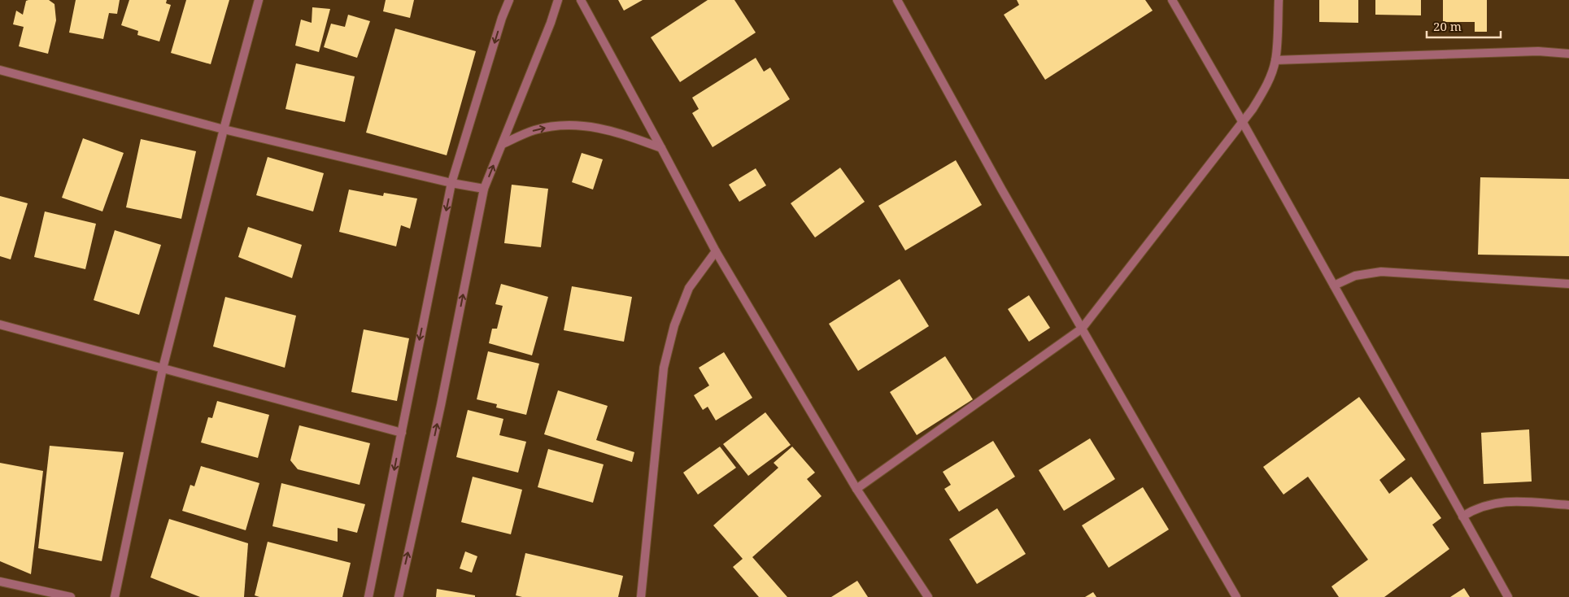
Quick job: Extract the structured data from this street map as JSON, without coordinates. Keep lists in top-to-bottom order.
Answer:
{
  "scale_bar": "20 m"
}
